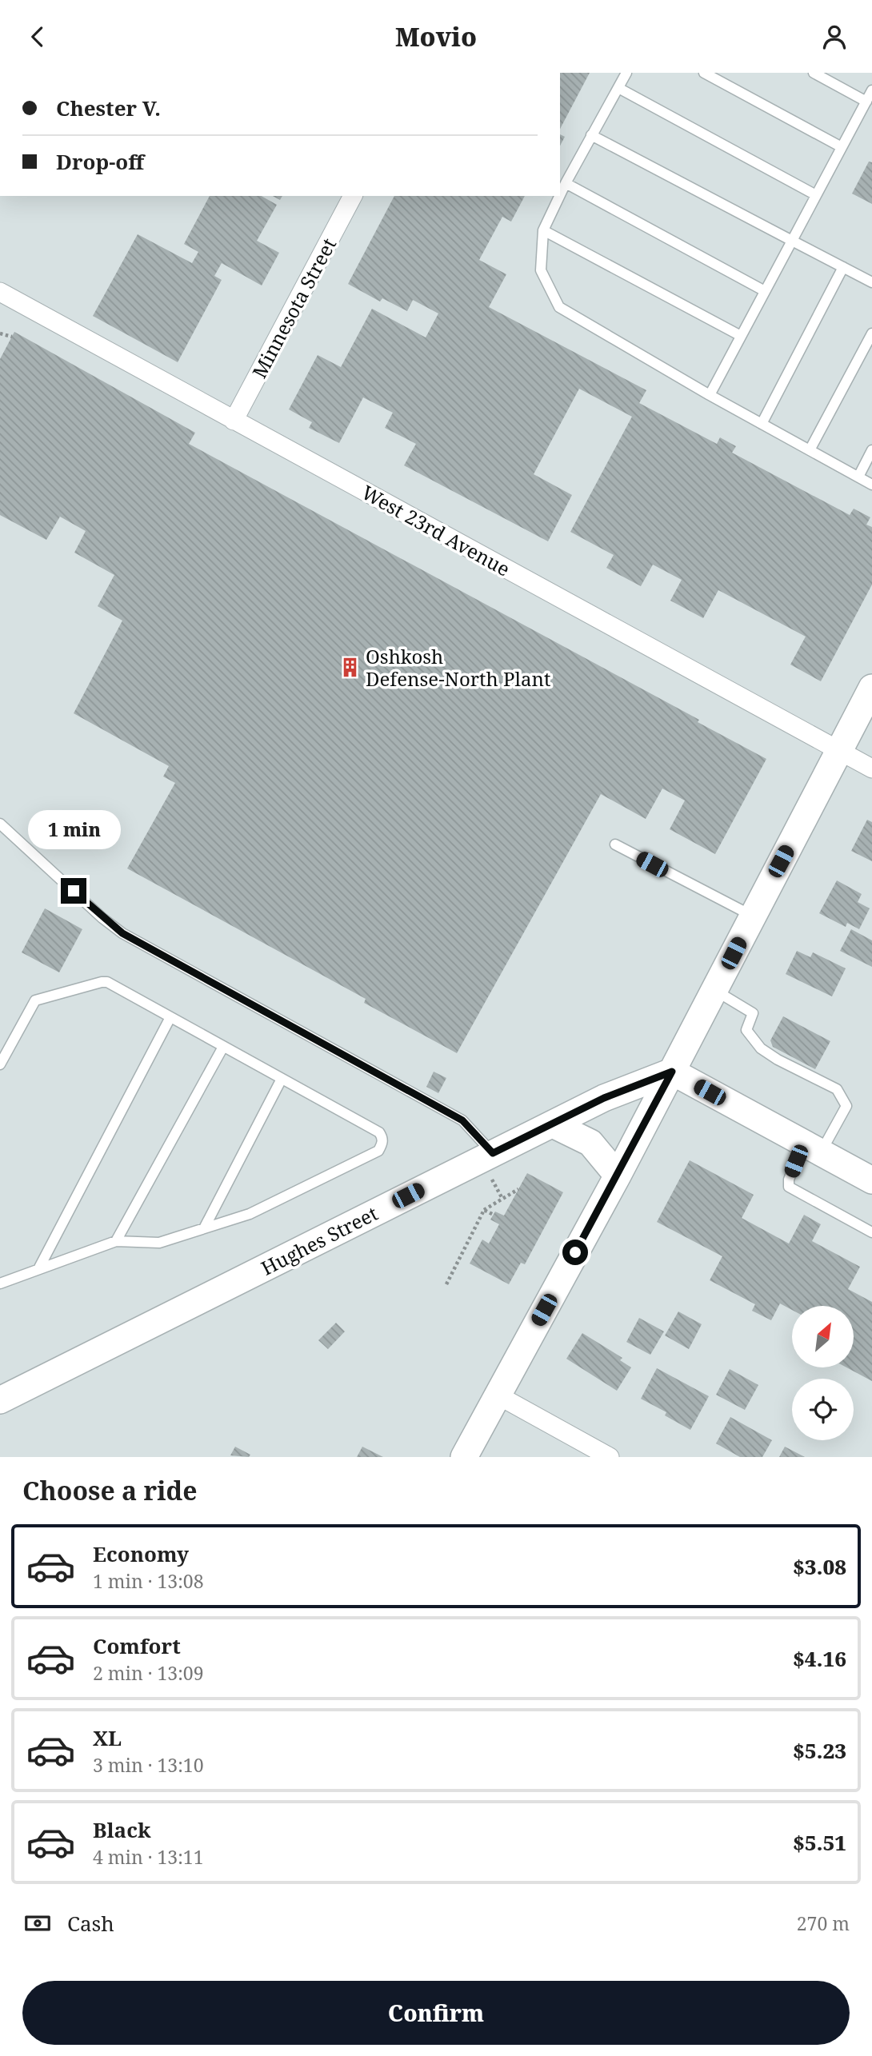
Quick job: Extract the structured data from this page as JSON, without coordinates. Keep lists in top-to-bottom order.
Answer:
{
  "streets": {
    "street": ["Minnesota Street", "West 23rd Avenue", "Hughes Street"]
  },
  "crossings": [
    ["Minnesota Street", "West 23rd Avenue"]
  ],
  "places": {
    "building": ["Oshkosh Defense-North Plant"]
  },
  "north": "top right",
  "page": {
    "header": "Movio",
    "banner": ["Chester V.", "Drop-off"],
    "bubble": "1 min",
    "heading": "Choose a ride",
    "list": [
      {
        "name": "Economy",
        "note": "1 min · 13:08",
        "value": "$3.08"
      },
      {
        "name": "Comfort",
        "note": "2 min · 13:09",
        "value": "$4.16"
      },
      {
        "name": "XL",
        "note": "3 min · 13:10",
        "value": "$5.23"
      },
      {
        "name": "Black",
        "note": "4 min · 13:11",
        "value": "$5.51"
      }
    ],
    "pay": ["Cash", "270 m"],
    "buttons": "Confirm"
  }
}
